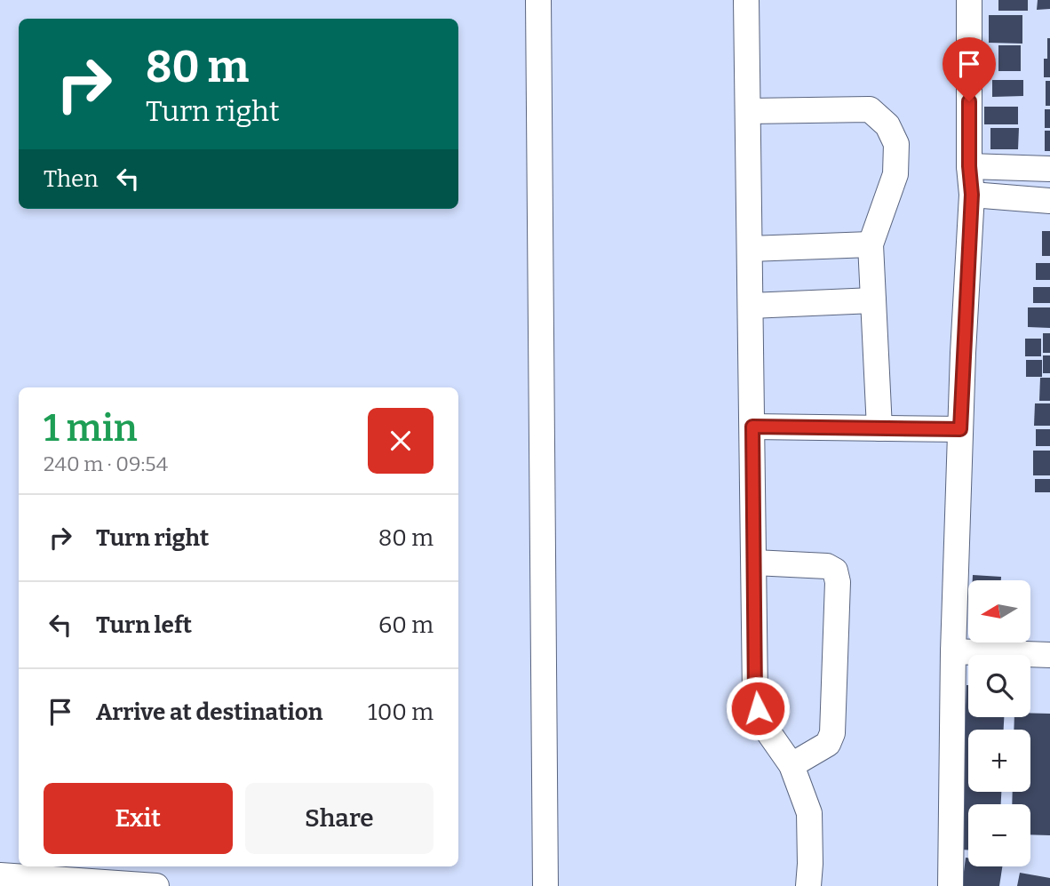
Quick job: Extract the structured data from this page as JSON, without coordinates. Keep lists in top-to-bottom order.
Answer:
{
  "north": "left",
  "page": {
    "turn": ["80 m", "Turn right"],
    "then": "Then",
    "heading": ["1 min", "240 m · 09:54"],
    "list": [
      {
        "name": "Turn right",
        "value": "80 m"
      },
      {
        "name": "Turn left",
        "value": "60 m"
      },
      {
        "name": "Arrive at destination",
        "value": "100 m"
      }
    ],
    "map_buttons": ["+", "−"],
    "buttons": ["Exit", "Share"]
  }
}
